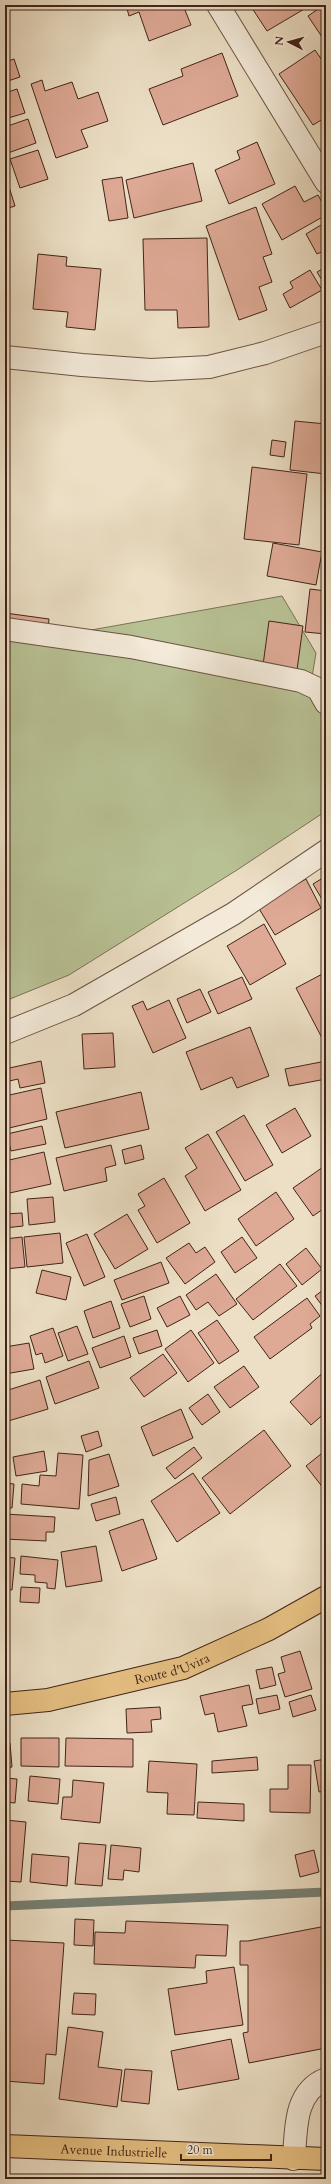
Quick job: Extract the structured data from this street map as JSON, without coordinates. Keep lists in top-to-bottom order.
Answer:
{
  "streets": {
    "main road": ["Route d'Uvira", "Avenue Industrielle"]
  },
  "scale_bar": "20 m",
  "north": "left"
}
